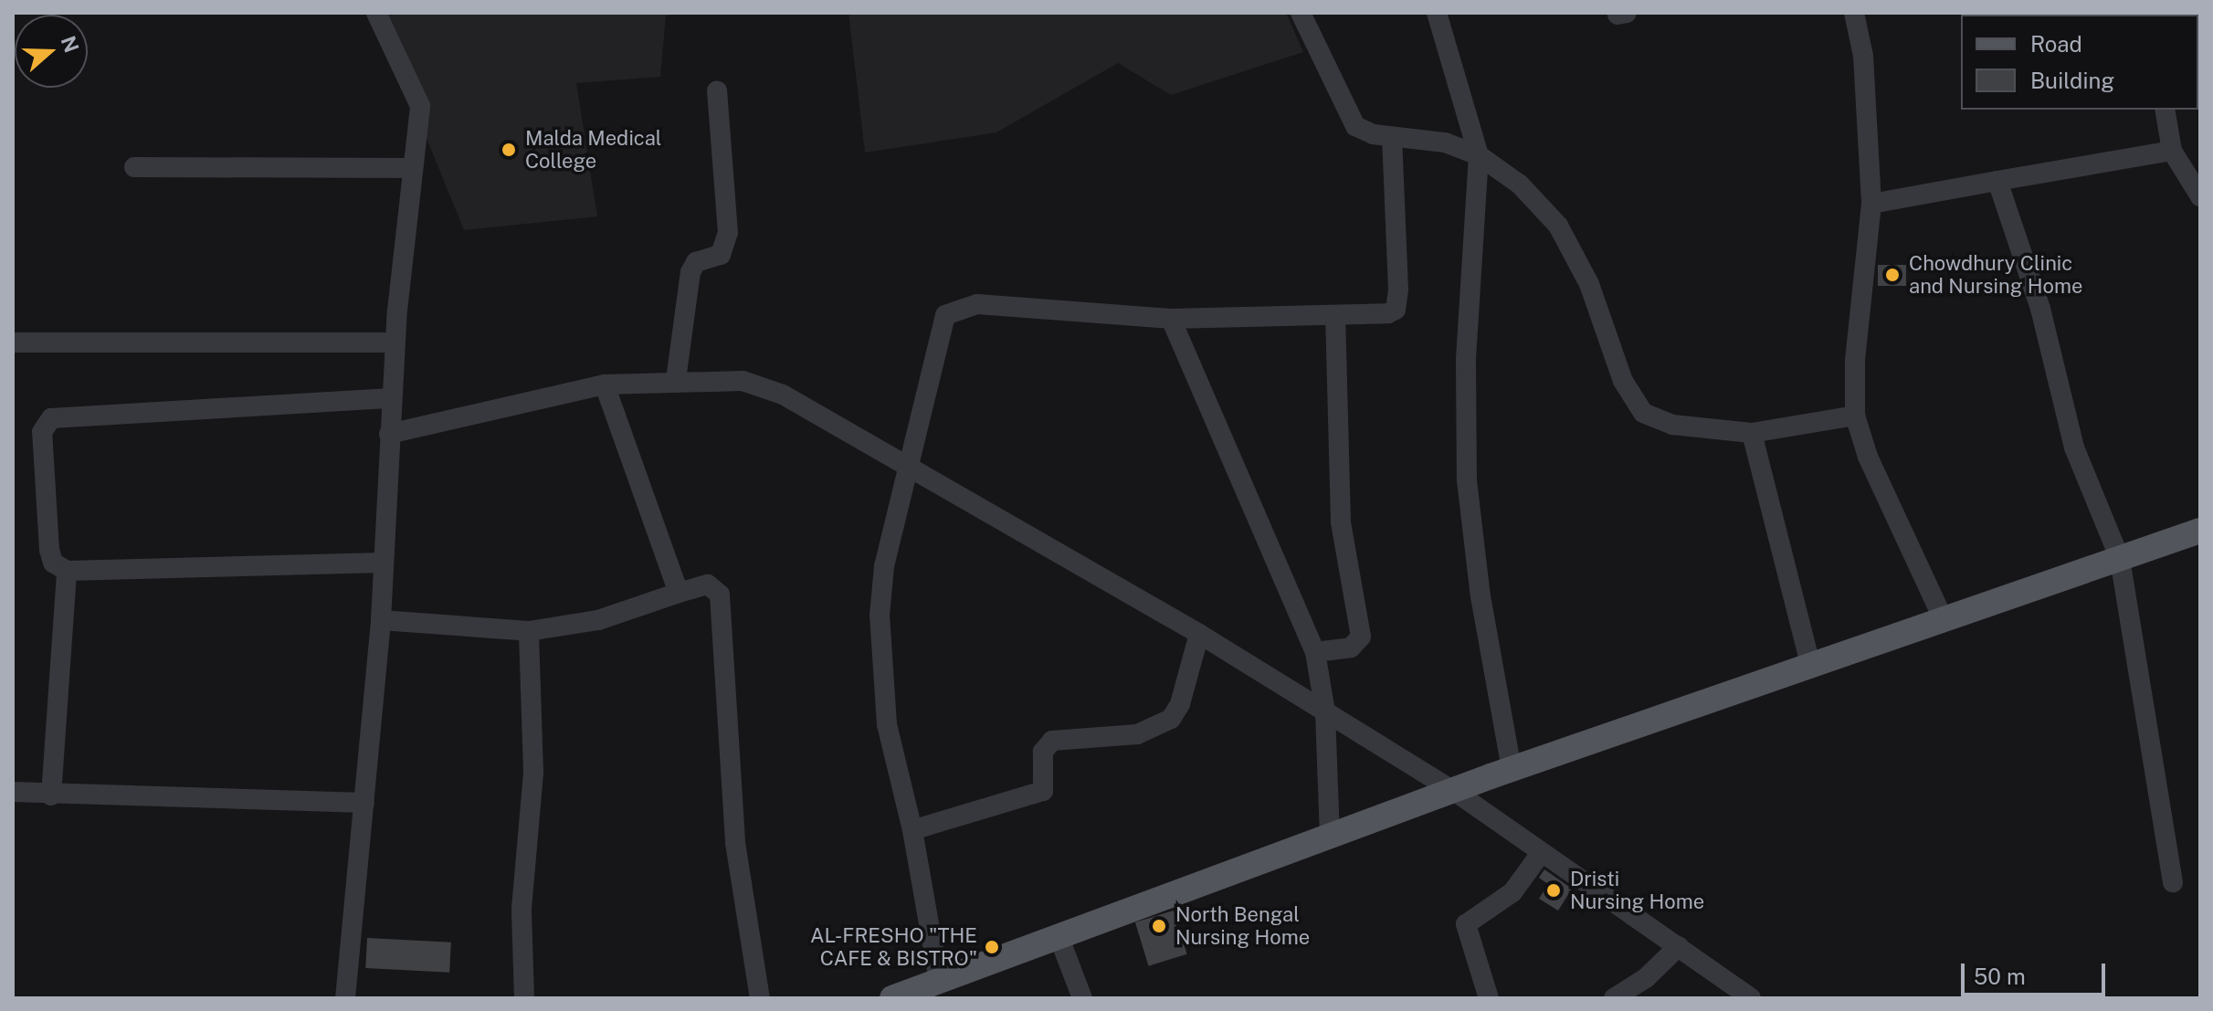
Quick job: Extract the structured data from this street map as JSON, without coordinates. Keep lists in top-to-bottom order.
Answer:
{
  "places": [
    "Malda Medical College",
    "Chowdhury Clinic and Nursing Home",
    "Dristi Nursing Home",
    "North Bengal Nursing Home",
    "AL-FRESHO \"THE CAFE & BISTRO\""
  ],
  "legend": ["Road", "Building"],
  "scale_bar": "50 m",
  "north": "right"
}
